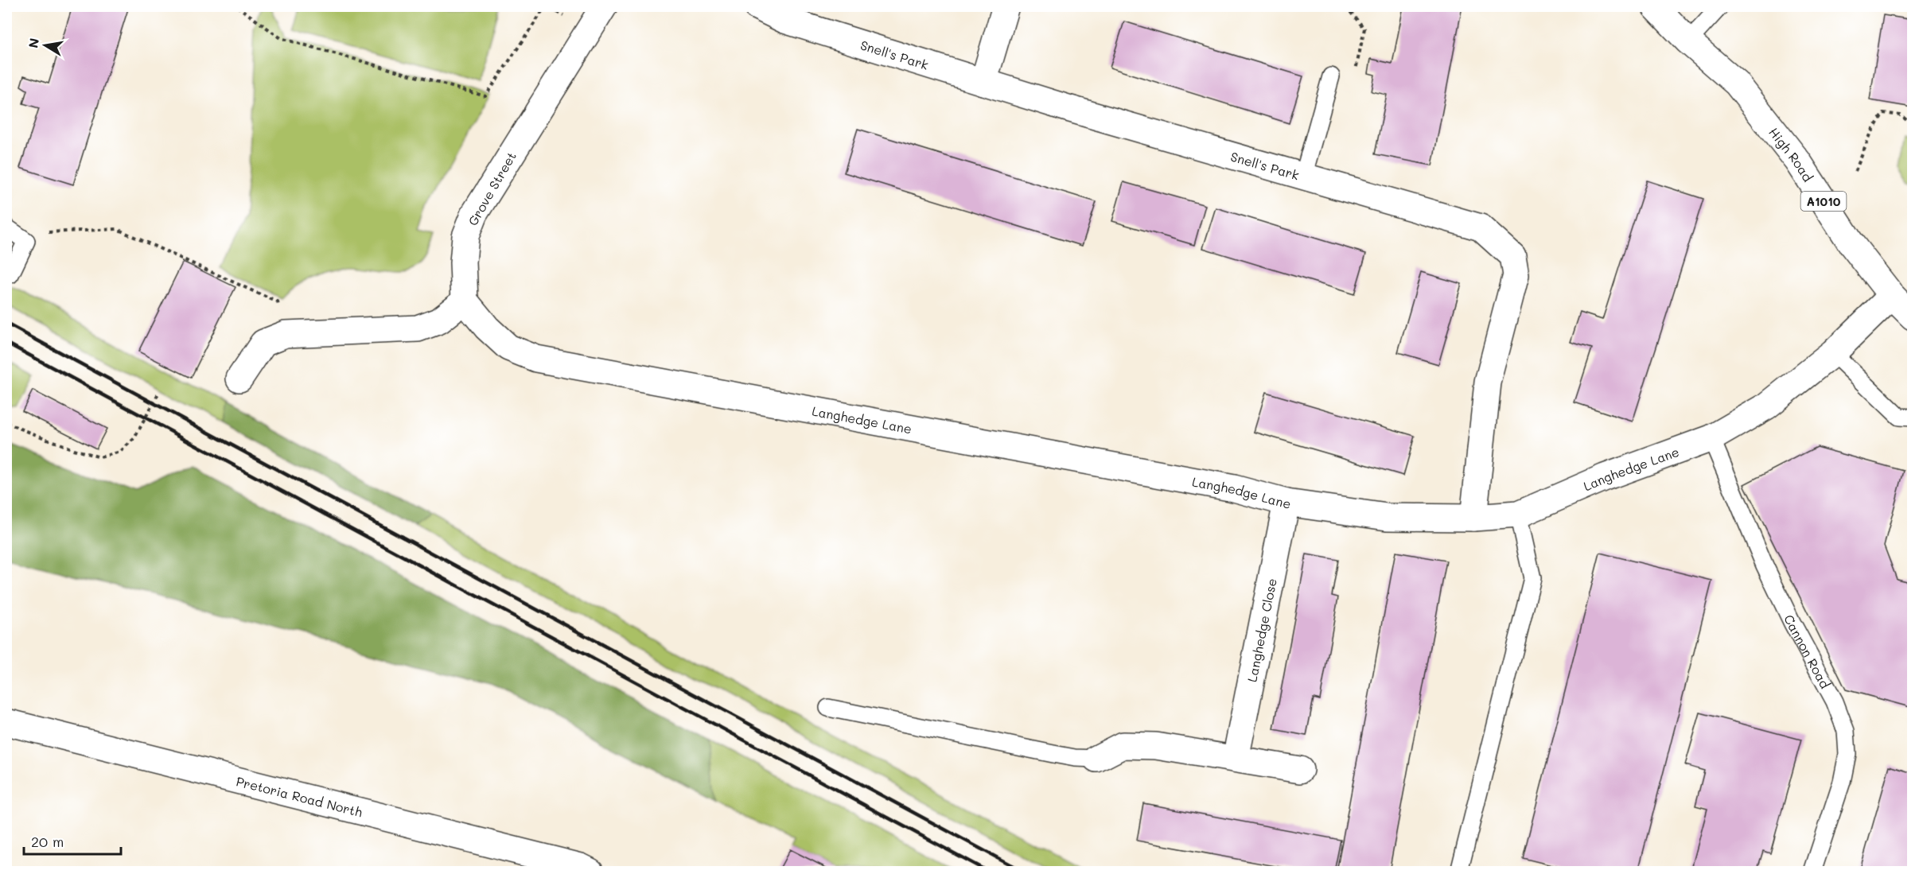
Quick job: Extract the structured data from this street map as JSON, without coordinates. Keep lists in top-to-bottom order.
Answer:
{
  "streets": {
    "street": [
      "Snell's Park",
      "High Road",
      "Grove Street",
      "A1010",
      "Langhedge Lane",
      "Langhedge Close",
      "Pretoria Road North"
    ],
    "lane": ["Cannon Road"]
  },
  "crossings": [
    ["Snell's Park", "Langhedge Lane"],
    ["High Road", "A1010"],
    ["High Road", "Langhedge Lane"],
    ["Grove Street", "Langhedge Lane"],
    ["Langhedge Lane", "Langhedge Close"],
    ["Langhedge Lane", "Cannon Road"]
  ],
  "scale_bar": "20 m",
  "north": "left"
}
